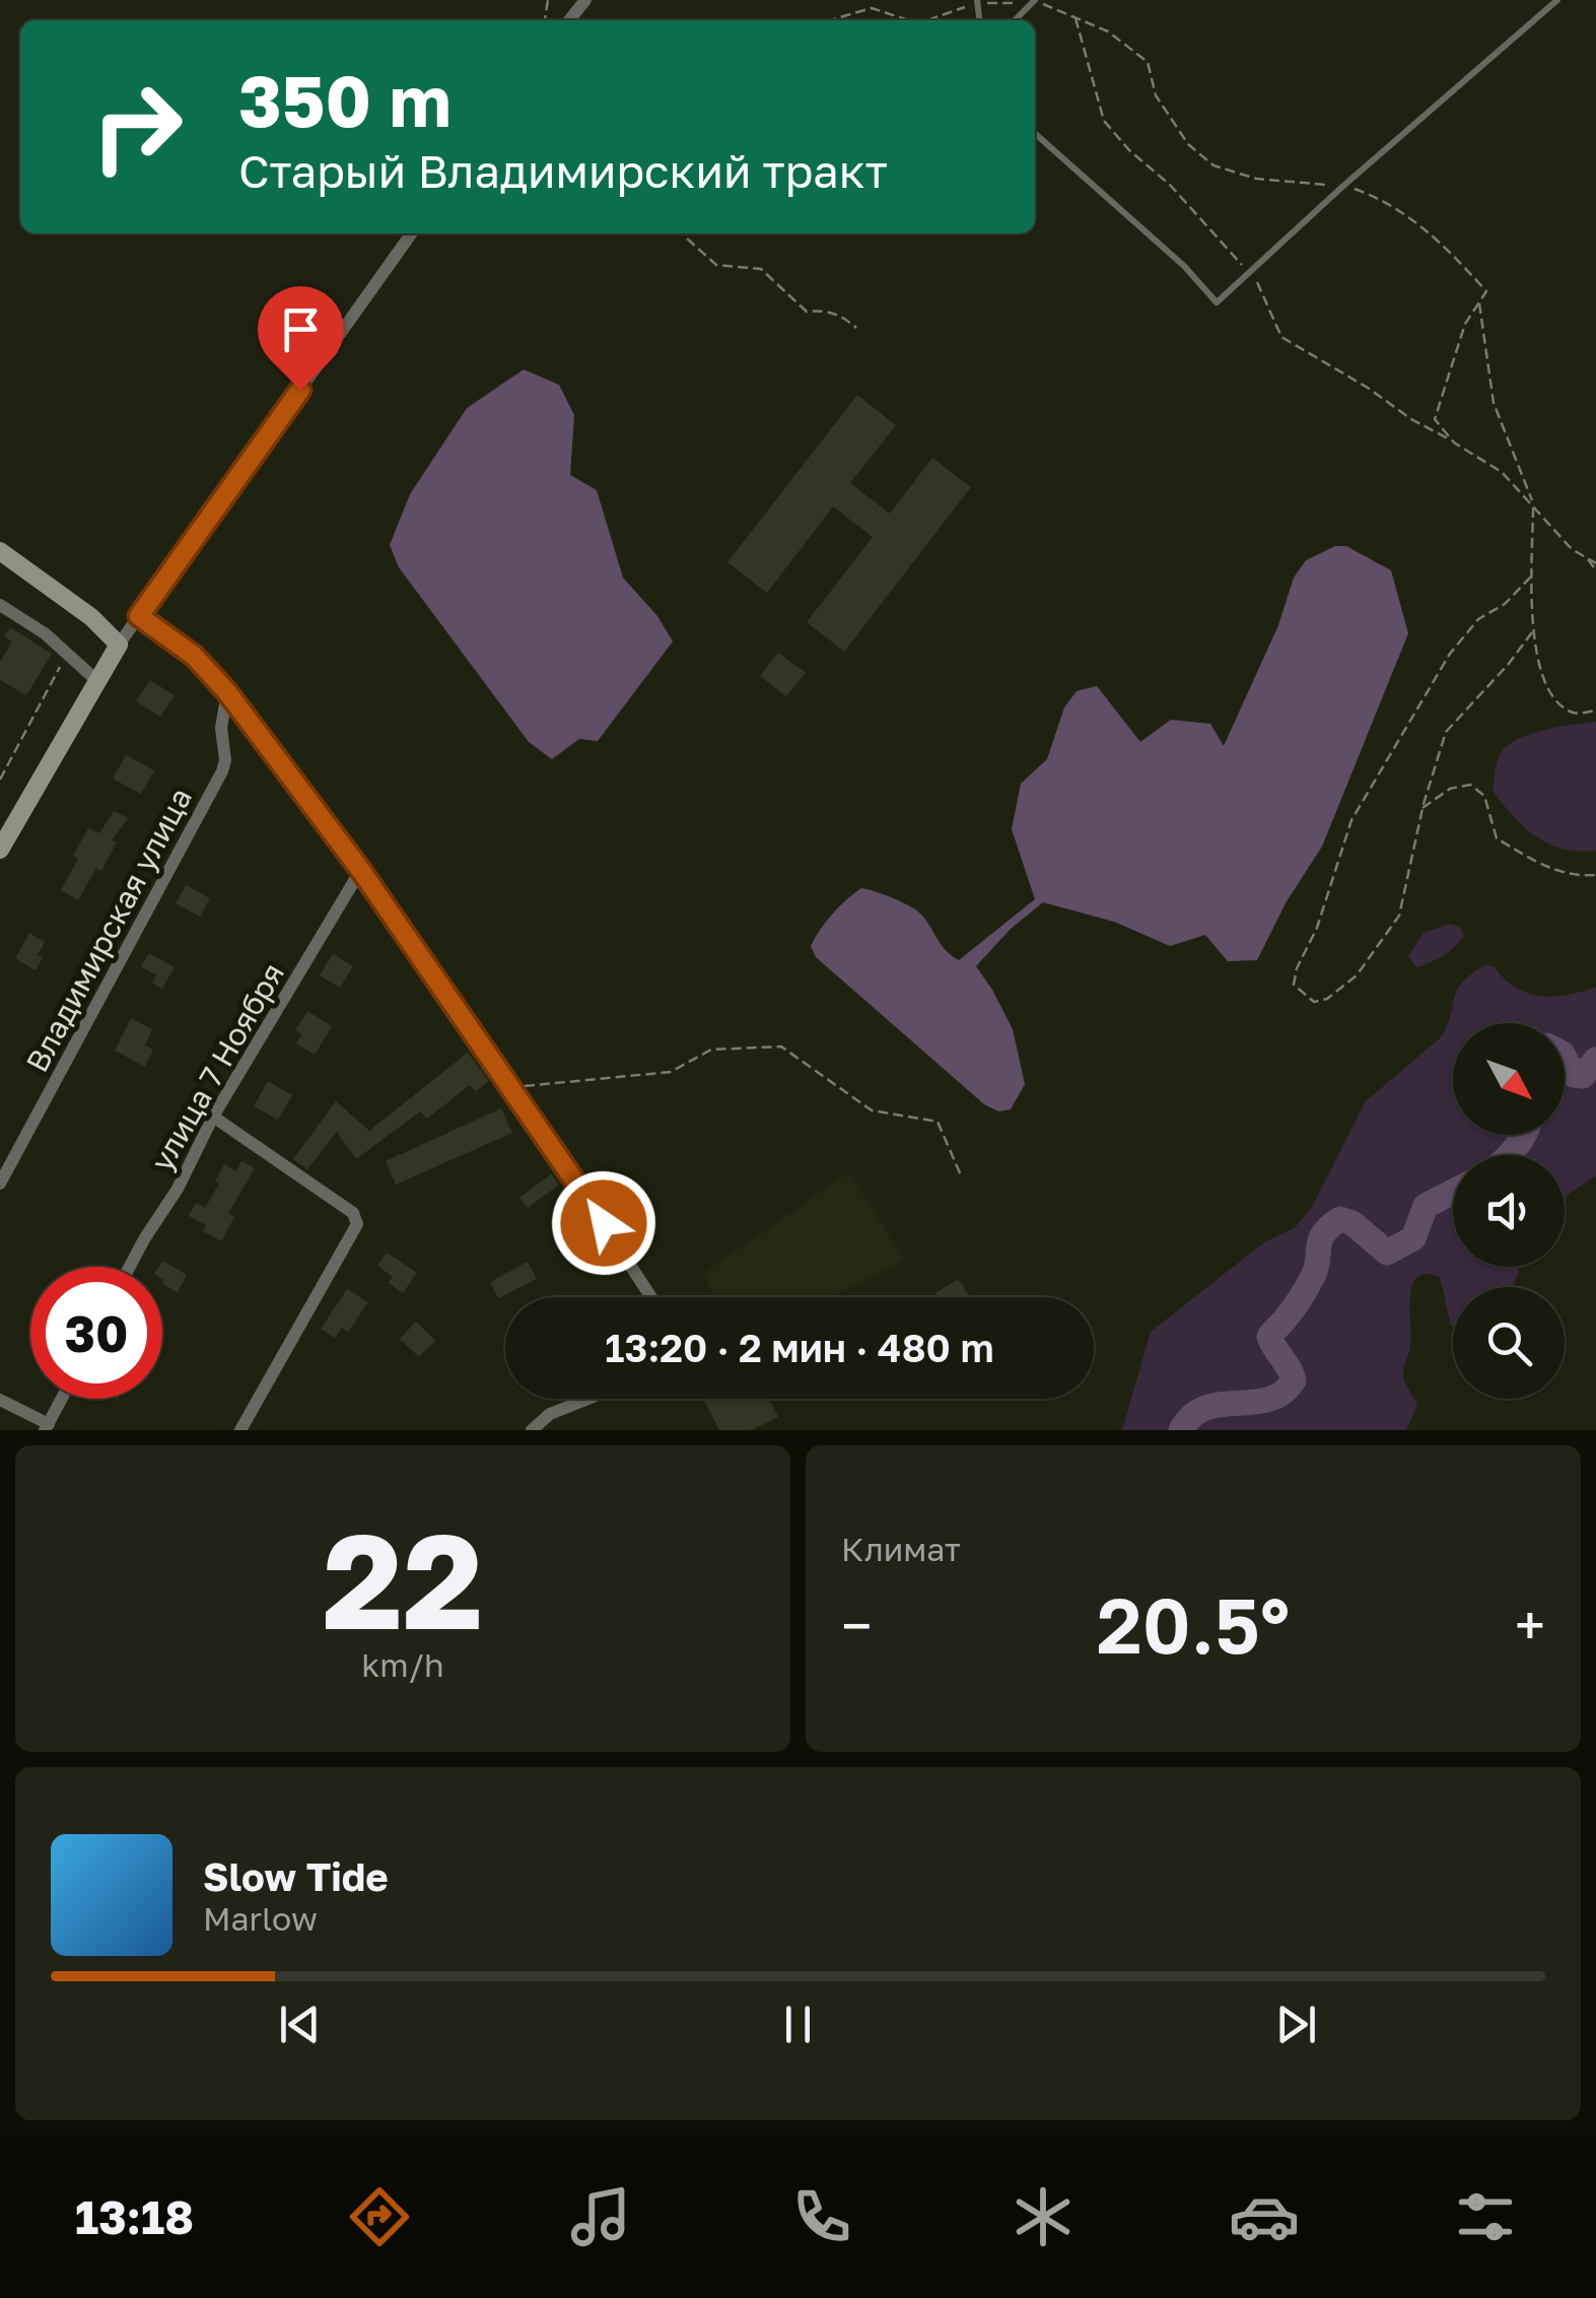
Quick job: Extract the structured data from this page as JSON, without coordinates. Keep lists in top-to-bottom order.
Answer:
{
  "streets": {
    "street": ["Владимирская улица", "улица 7 Ноября"]
  },
  "north": "bottom right",
  "page": {
    "turn": ["350 m", "Старый Владимирский тракт"],
    "limit": "30",
    "trip": "13:20 · 2 мин · 480 m",
    "tile": [
      ["22", "km/h"],
      "Климат"
    ],
    "heat": ["−", "20.5°", "+"],
    "song": ["Slow Tide", "Marlow"],
    "tabs": "13:18"
  }
}
